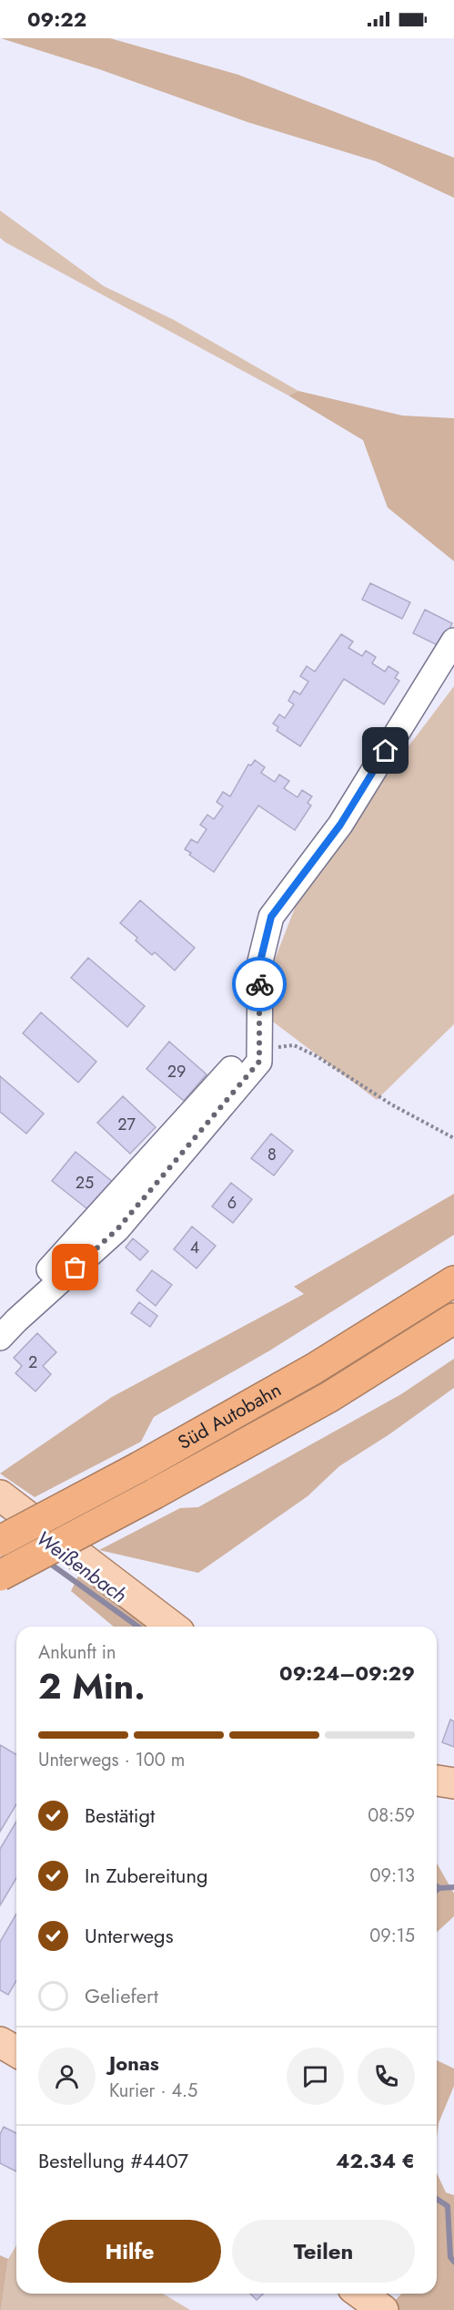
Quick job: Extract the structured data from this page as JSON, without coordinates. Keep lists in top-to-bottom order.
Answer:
{
  "streets": {
    "highway": ["Süd Autobahn"]
  },
  "water": ["Weißenbach"],
  "house_numbers": [
    "29",
    "27",
    "8",
    "25",
    "6",
    "4",
    "2"
  ],
  "page": {
    "status": "09:22",
    "heading": ["2 Min.", "Ankunft in", "09:24–09:29"],
    "panel": [
      "Jonas",
      "Kurier · 4.5",
      "Bestellung #4407",
      "42.34 €"
    ],
    "bar": "Unterwegs · 100 m",
    "list": [
      ["Bestätigt", "08:59"],
      ["In Zubereitung", "09:13"],
      ["Unterwegs", "09:15"],
      "Geliefert"
    ],
    "buttons": ["Hilfe", "Teilen"]
  }
}
